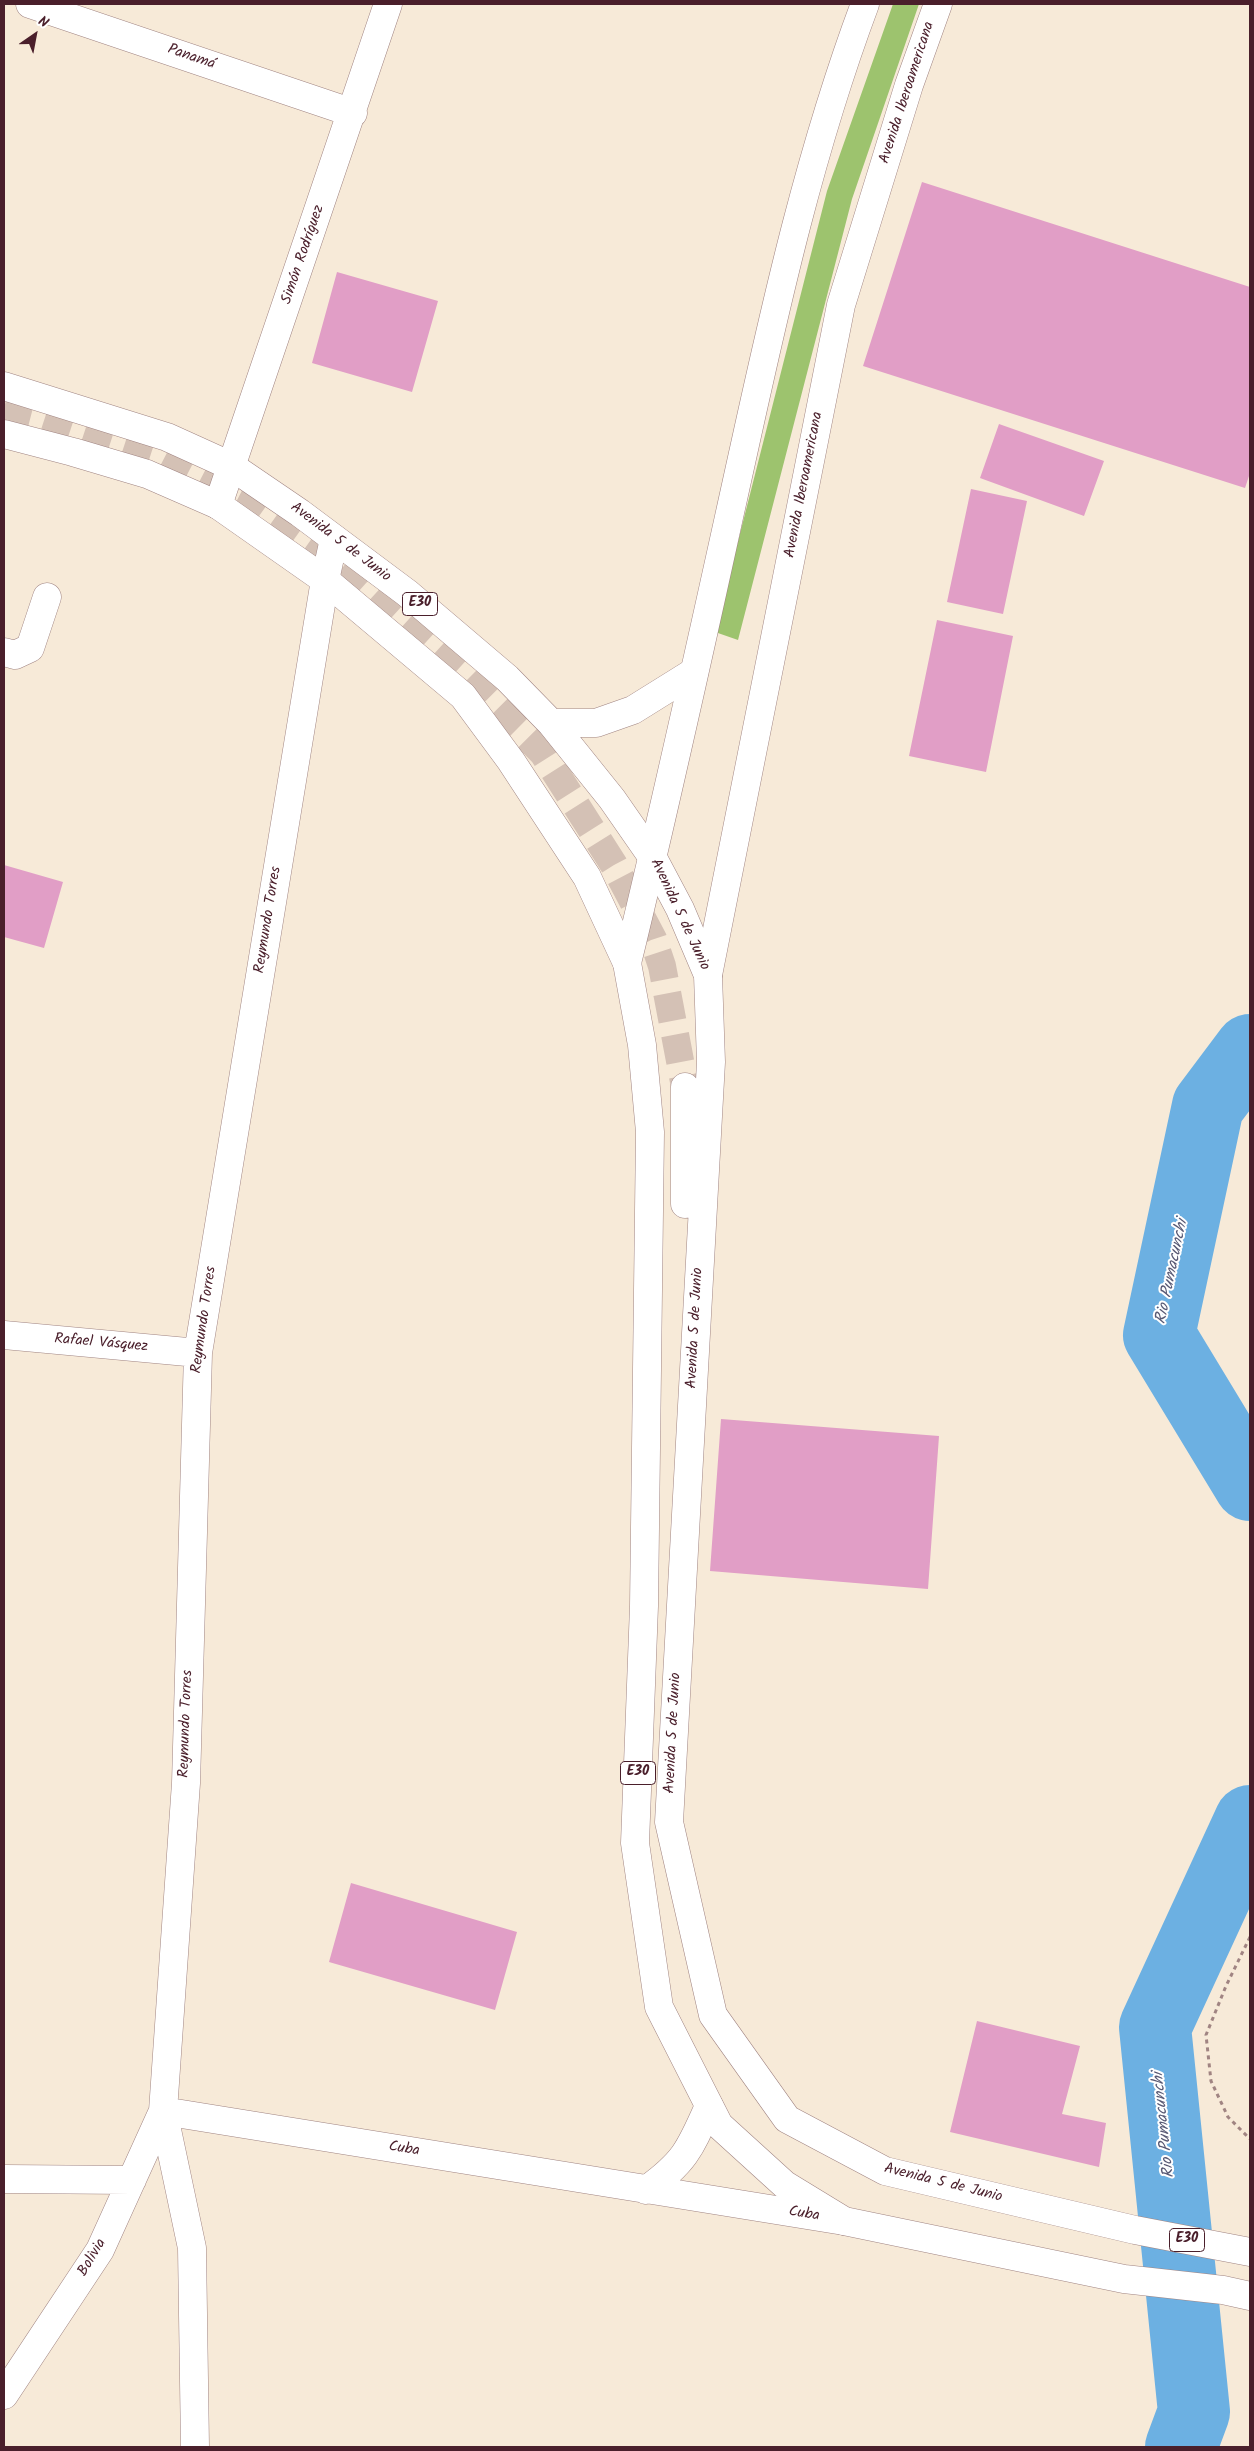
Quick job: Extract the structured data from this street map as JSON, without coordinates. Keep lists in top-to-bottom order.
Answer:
{
  "streets": {
    "street": [
      "Panamá",
      "Avenida Iberoamericana",
      "Simón Rodríguez",
      "Avenida 5 de Junio",
      "E30",
      "Reymundo Torres",
      "Rafael Vásquez",
      "Cuba",
      "Bolivia"
    ]
  },
  "crossings": [
    ["Panamá", "Simón Rodríguez"],
    ["Avenida Iberoamericana", "Avenida 5 de Junio"],
    ["Simón Rodríguez", "Avenida 5 de Junio"],
    ["Simón Rodríguez", "E30"],
    ["Avenida 5 de Junio", "Reymundo Torres"],
    ["E30", "Reymundo Torres"],
    ["E30", "Cuba"],
    ["Reymundo Torres", "Rafael Vásquez"],
    ["Reymundo Torres", "Cuba"],
    ["Reymundo Torres", "Bolivia"],
    ["Cuba", "Bolivia"]
  ],
  "water": ["Rio Pumacunchi"],
  "north": "top right"
}
